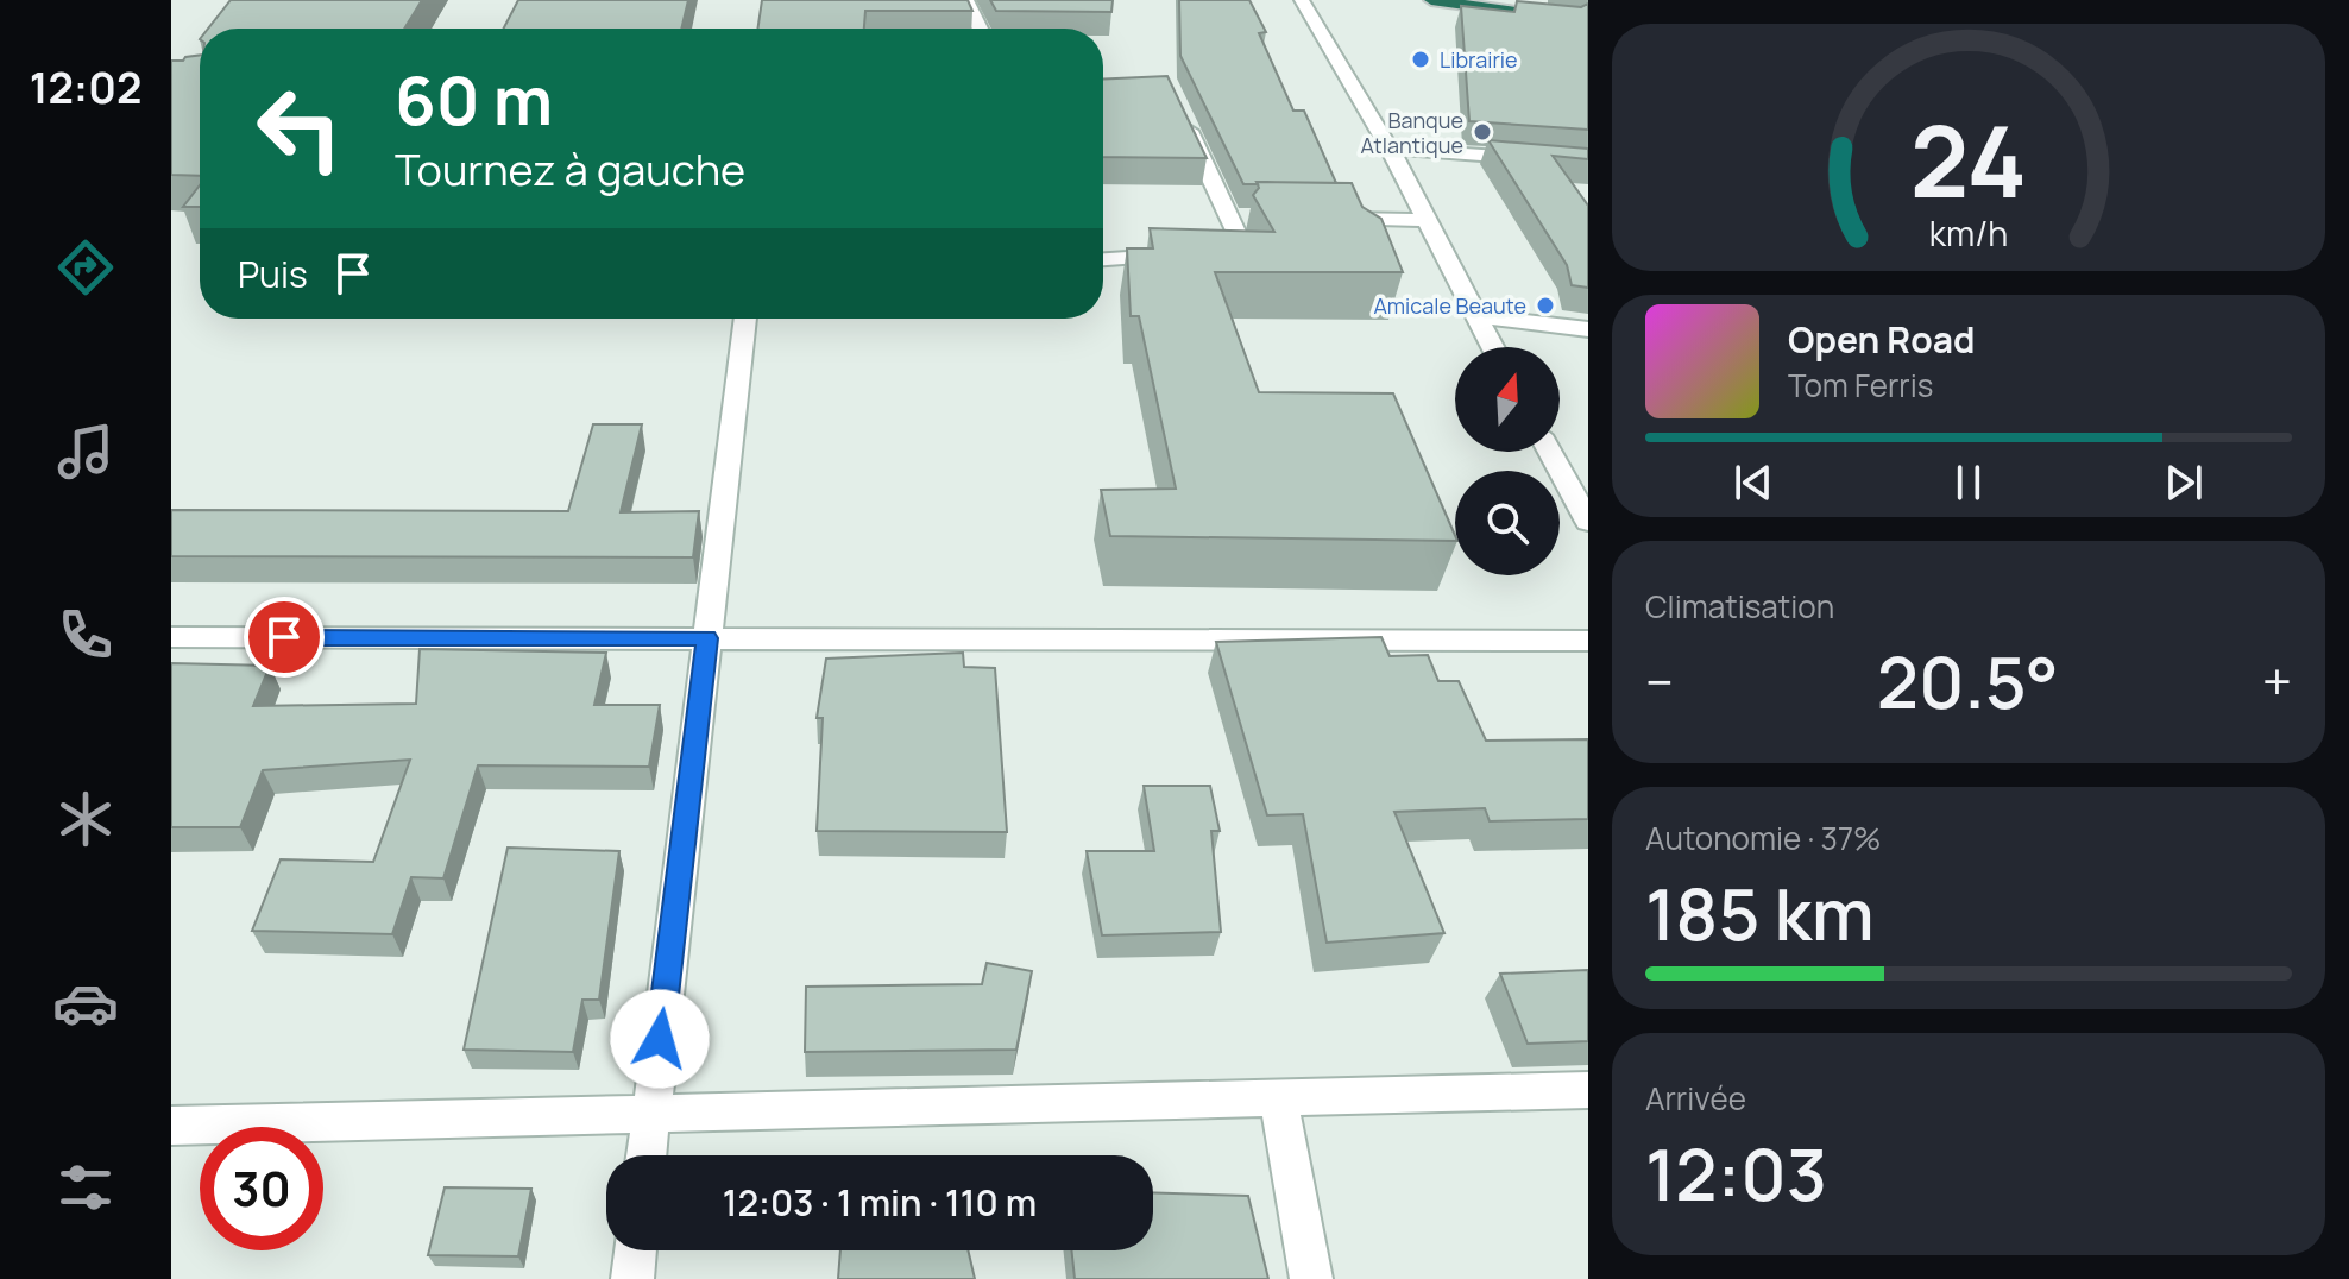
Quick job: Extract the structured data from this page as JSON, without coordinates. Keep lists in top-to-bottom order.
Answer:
{
  "places": ["Librairie", "Banque Atlantique", "Amicale Beaute"],
  "north": "top",
  "page": {
    "tabs": "12:02",
    "turn": ["60 m", "Tournez à gauche"],
    "then": "Puis",
    "song": ["Open Road", "Tom Ferris"],
    "tile": [
      "Climatisation",
      ["Autonomie · 37%", "185 km"],
      ["Arrivée", "12:03"]
    ],
    "heat": ["−", "20.5°", "+"],
    "limit": "30",
    "trip": "12:03 · 1 min · 110 m",
    "gauge": ["24", "km/h"]
  }
}
